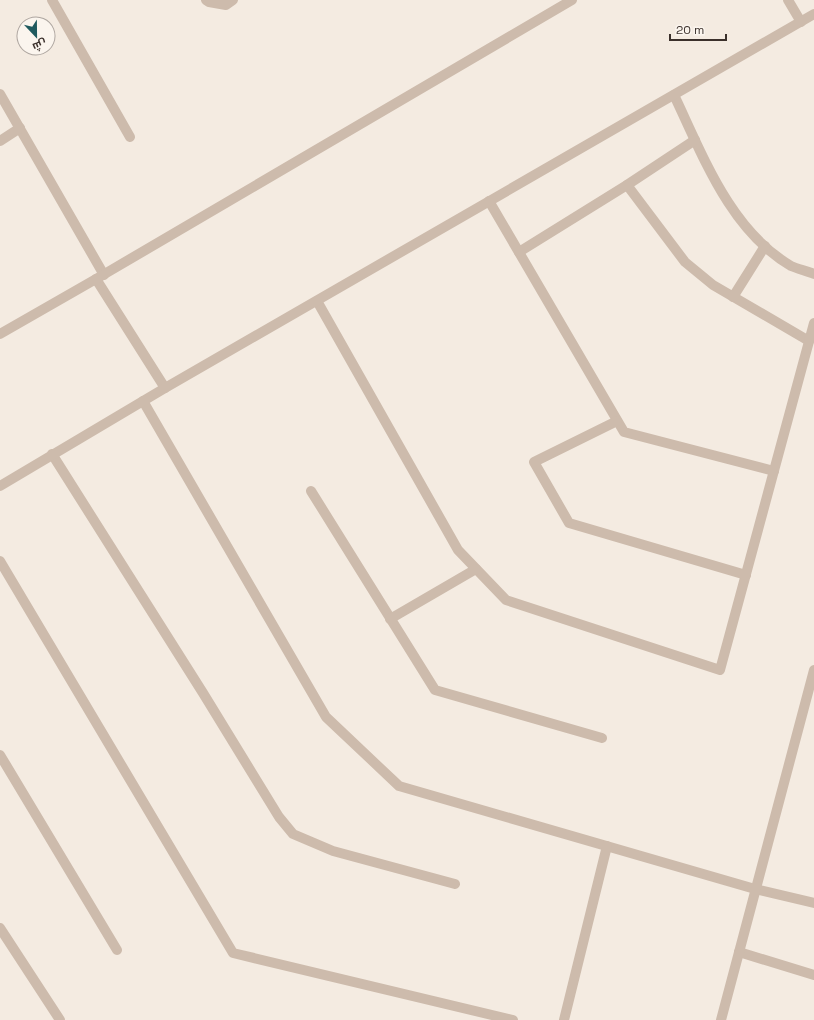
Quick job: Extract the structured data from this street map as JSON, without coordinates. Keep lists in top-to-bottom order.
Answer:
{
  "scale_bar": "20 m",
  "north": "bottom"
}
